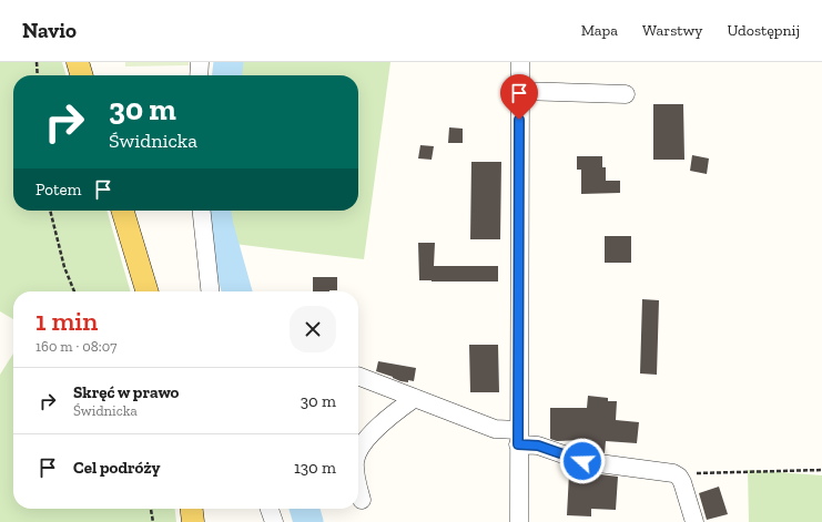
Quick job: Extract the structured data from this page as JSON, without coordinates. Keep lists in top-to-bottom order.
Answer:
{
  "page": {
    "header": "Navio",
    "nav": ["Mapa", "Warstwy", "Udostępnij"],
    "turn": ["30 m", "Świdnicka"],
    "then": "Potem",
    "heading": ["1 min", "160 m · 08:07"],
    "list": [
      {
        "name": "Skręć w prawo",
        "note": "Świdnicka",
        "value": "30 m"
      },
      {
        "name": "Cel podróży",
        "value": "130 m"
      }
    ]
  }
}
